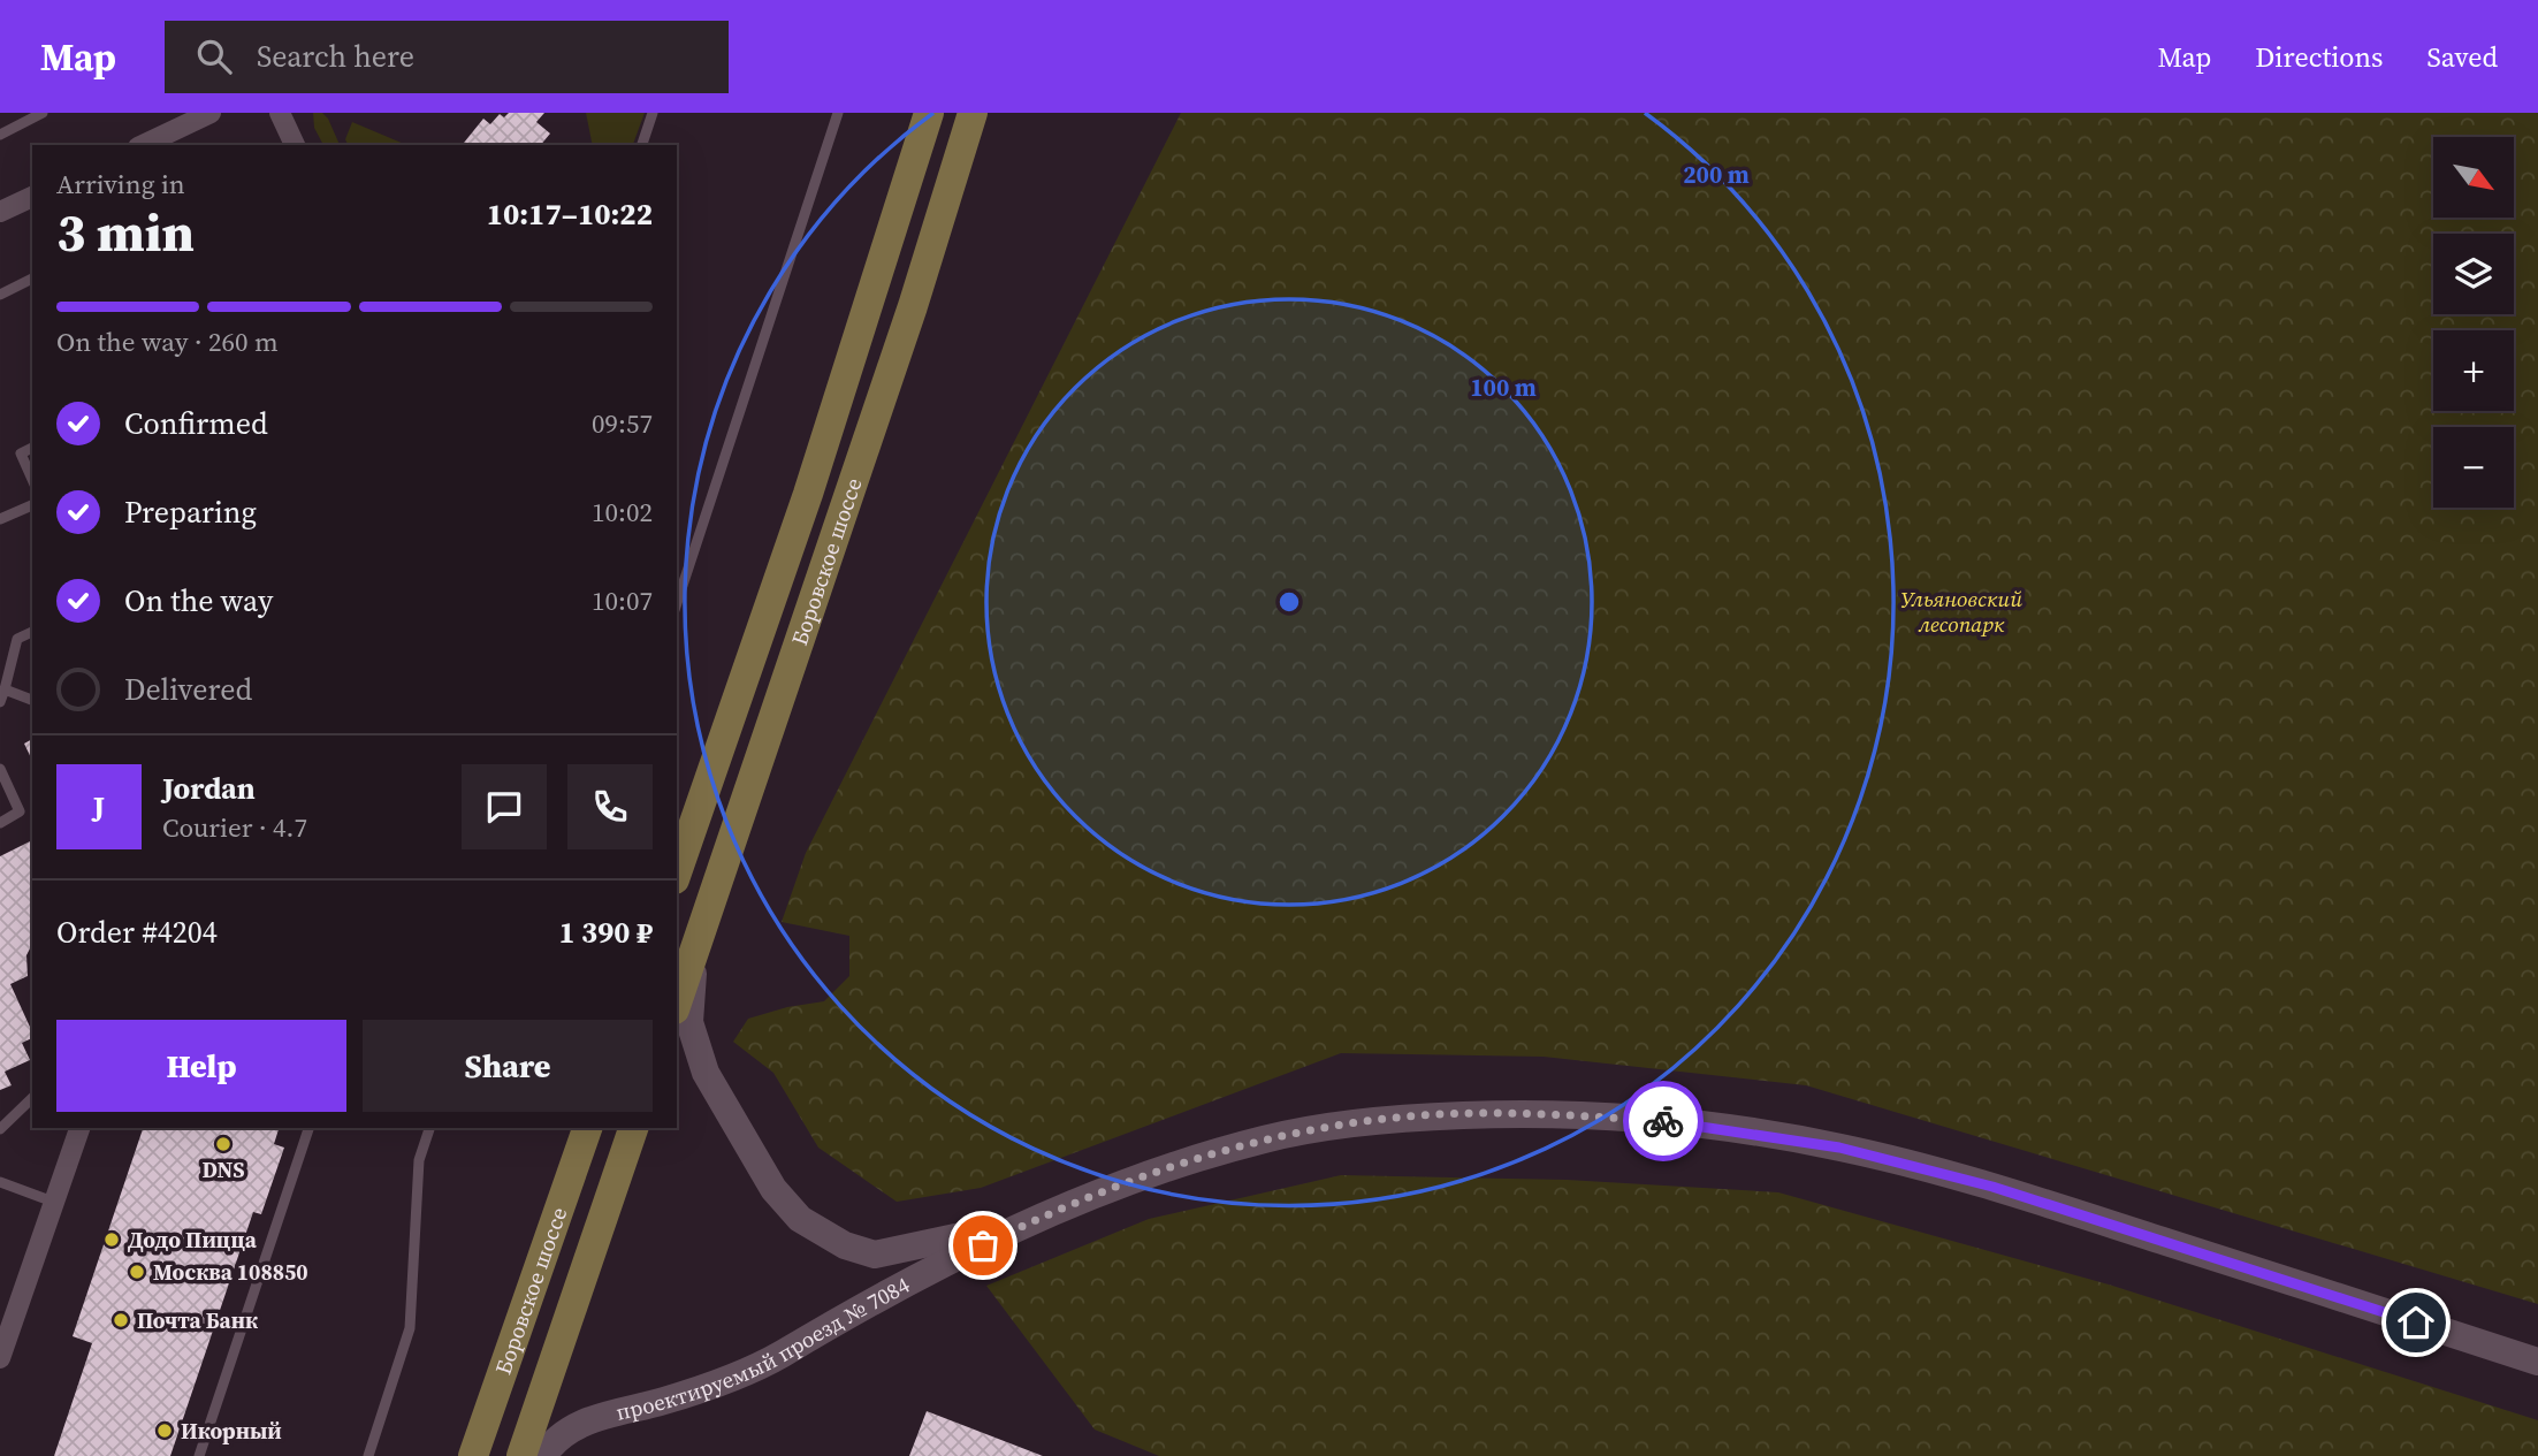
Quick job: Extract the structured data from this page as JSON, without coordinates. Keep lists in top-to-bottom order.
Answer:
{
  "streets": {
    "main road": ["Боровское шоссе"],
    "street": ["проектируемый проезд № 7084"]
  },
  "crossings": [
    ["Боровское шоссе", "проектируемый проезд № 7084"]
  ],
  "parks": ["Ульяновский лесопарк"],
  "places": [
    "DNS",
    "Додо Пицца",
    "Москва 108850",
    "Почта Банк",
    "Икорный"
  ],
  "north": "bottom right",
  "page": {
    "header": "Map",
    "search": "Search here",
    "nav": ["Map", "Directions", "Saved"],
    "map_buttons": ["+", "−"],
    "heading": ["3 min", "Arriving in", "10:17–10:22"],
    "panel": [
      "Jordan",
      "Courier · 4.7",
      "Order #4204",
      "1 390 ₽"
    ],
    "bar": "On the way · 260 m",
    "list": [
      ["Confirmed", "09:57"],
      ["Preparing", "10:02"],
      ["On the way", "10:07"],
      "Delivered"
    ],
    "round": "J",
    "buttons": ["Help", "Share"]
  },
  "rings": ["200 m", "100 m"]
}
